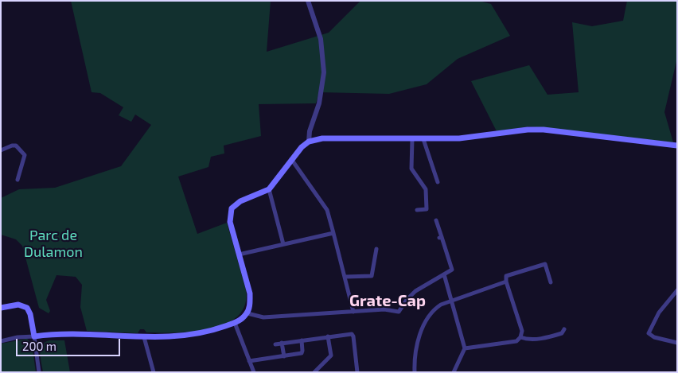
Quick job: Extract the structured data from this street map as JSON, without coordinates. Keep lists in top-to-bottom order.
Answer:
{
  "districts": ["Grate-Cap"],
  "parks": ["Parc de Dulamon"],
  "scale_bar": "200 m"
}
